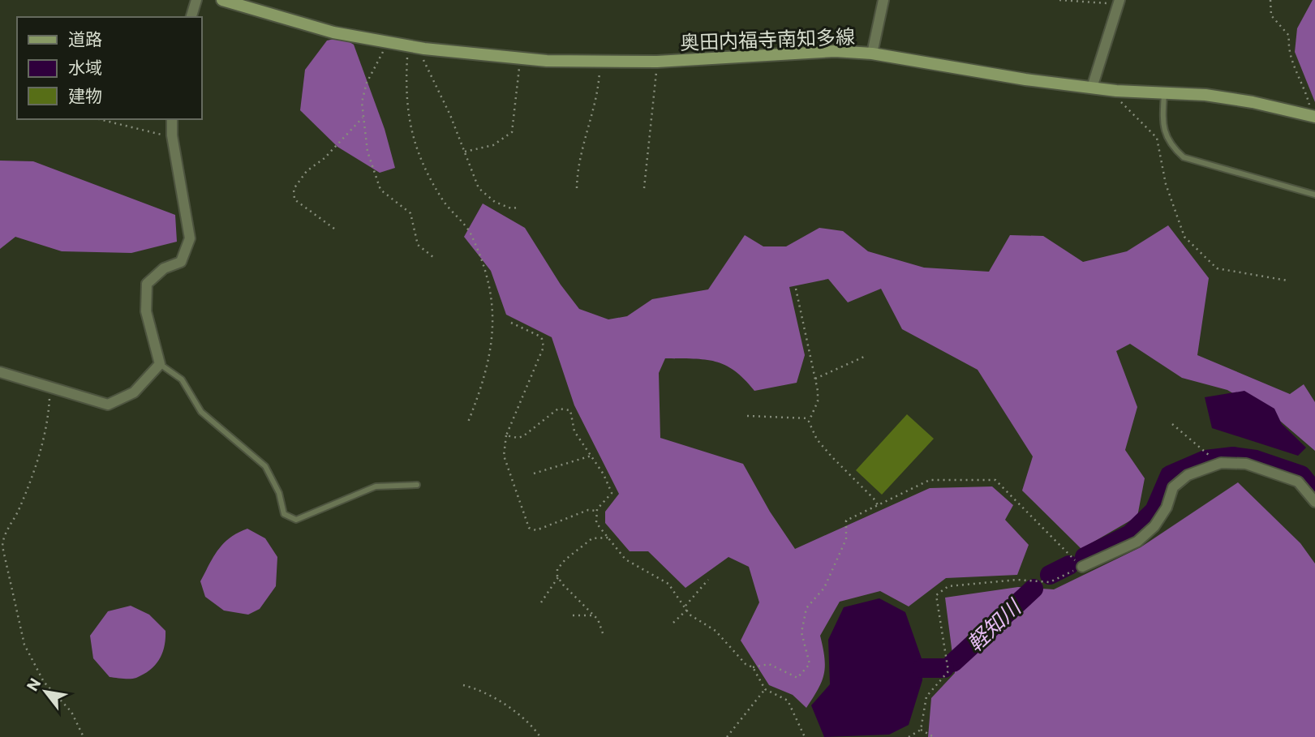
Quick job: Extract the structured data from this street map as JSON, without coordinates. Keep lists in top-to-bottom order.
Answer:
{
  "streets": {
    "main road": ["奥田内福寺南知多線"]
  },
  "water": ["軽知川"],
  "legend": ["道路", "水域", "建物"],
  "north": "top left"
}
